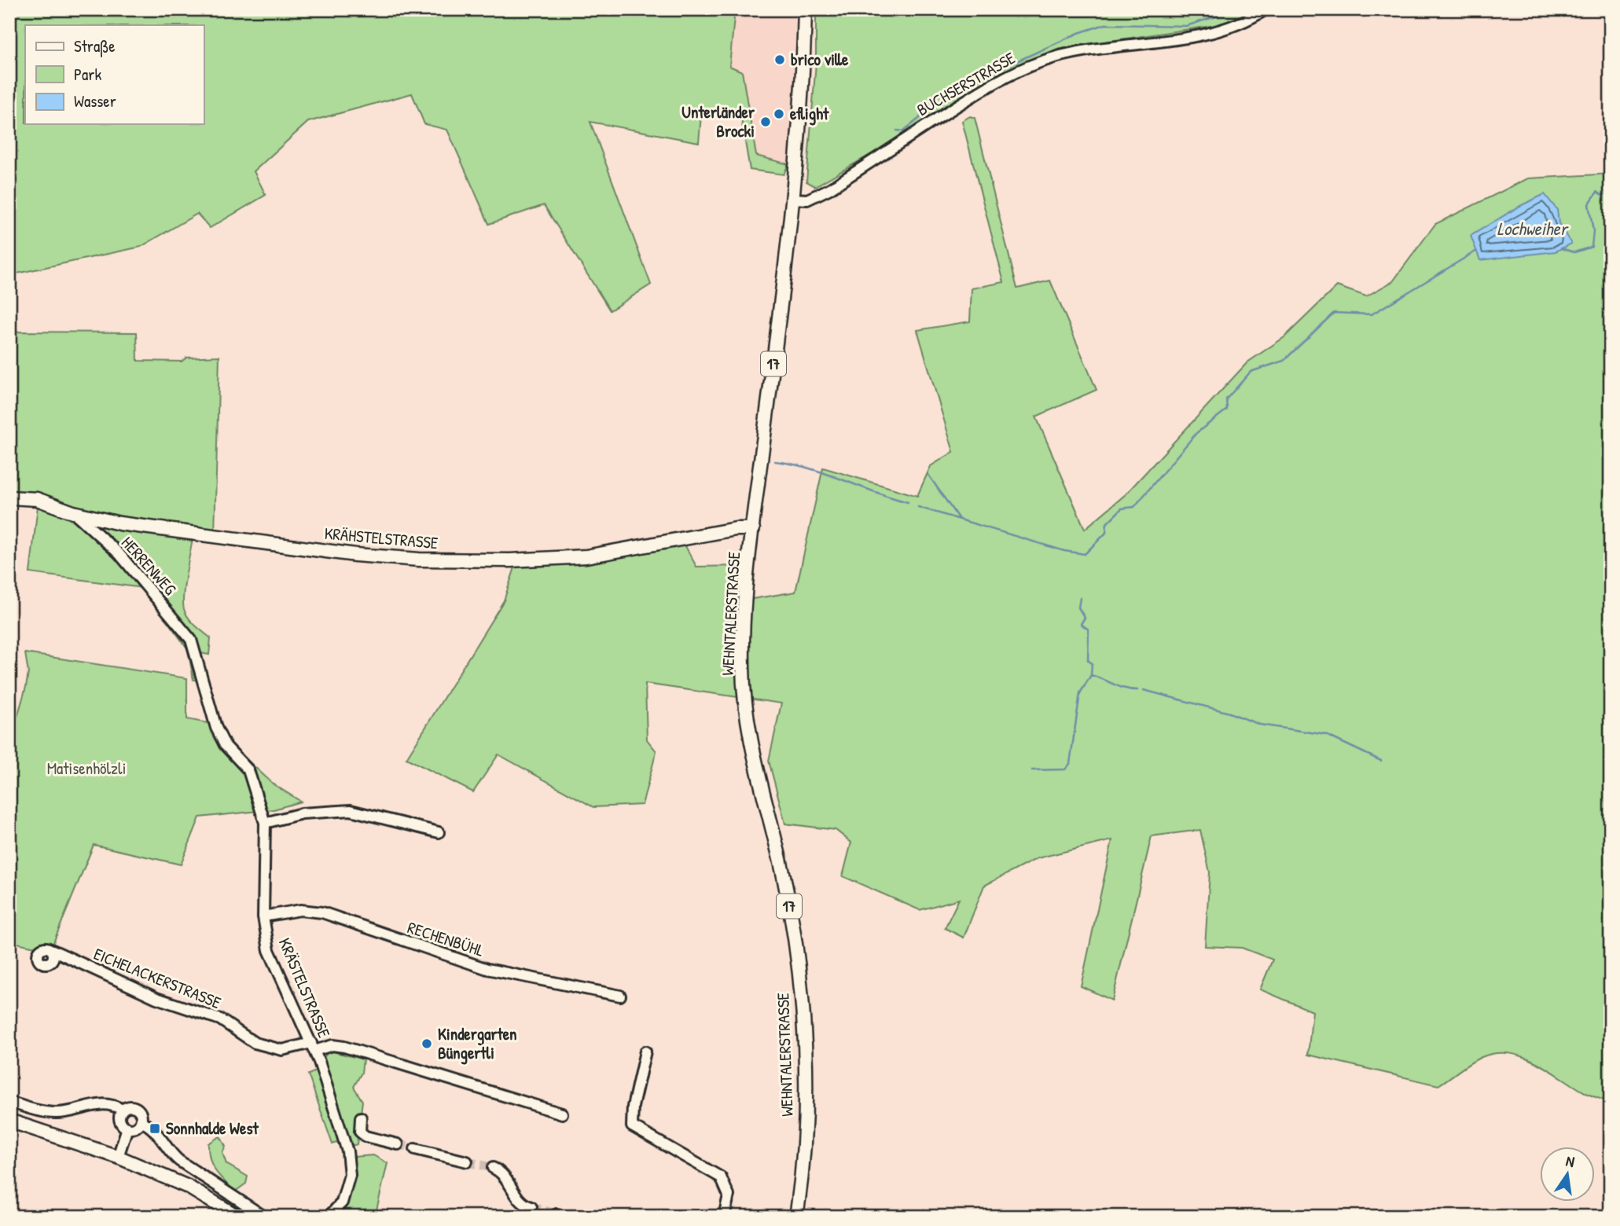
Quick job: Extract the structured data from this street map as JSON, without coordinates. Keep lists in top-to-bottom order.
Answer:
{
  "streets": {
    "main road": ["17", "KRÄHSTELSTRASSE", "WEHNTALERSTRASSE"],
    "street": [
      "BUCHSERSTRASSE",
      "HERRENWEG",
      "RECHENBÜHL",
      "EICHELACKERSTRASSE",
      "KRÄSTELSTRASSE"
    ]
  },
  "crossings": [
    ["BUCHSERSTRASSE", "WEHNTALERSTRASSE"],
    ["KRÄHSTELSTRASSE", "HERRENWEG"],
    ["KRÄHSTELSTRASSE", "WEHNTALERSTRASSE"],
    ["HERRENWEG", "KRÄSTELSTRASSE"],
    ["RECHENBÜHL", "KRÄSTELSTRASSE"],
    ["EICHELACKERSTRASSE", "KRÄSTELSTRASSE"]
  ],
  "water": ["Lochweiher"],
  "parks": ["Matisenhölzli"],
  "places": {
    "other": [
      "brico ville",
      "eflight",
      "Unterländer Brocki",
      "Kindergarten Büngertli"
    ],
    "transit": ["Sonnhalde West"]
  },
  "legend": ["Straße", "Park", "Wasser"],
  "north": "top"
}
